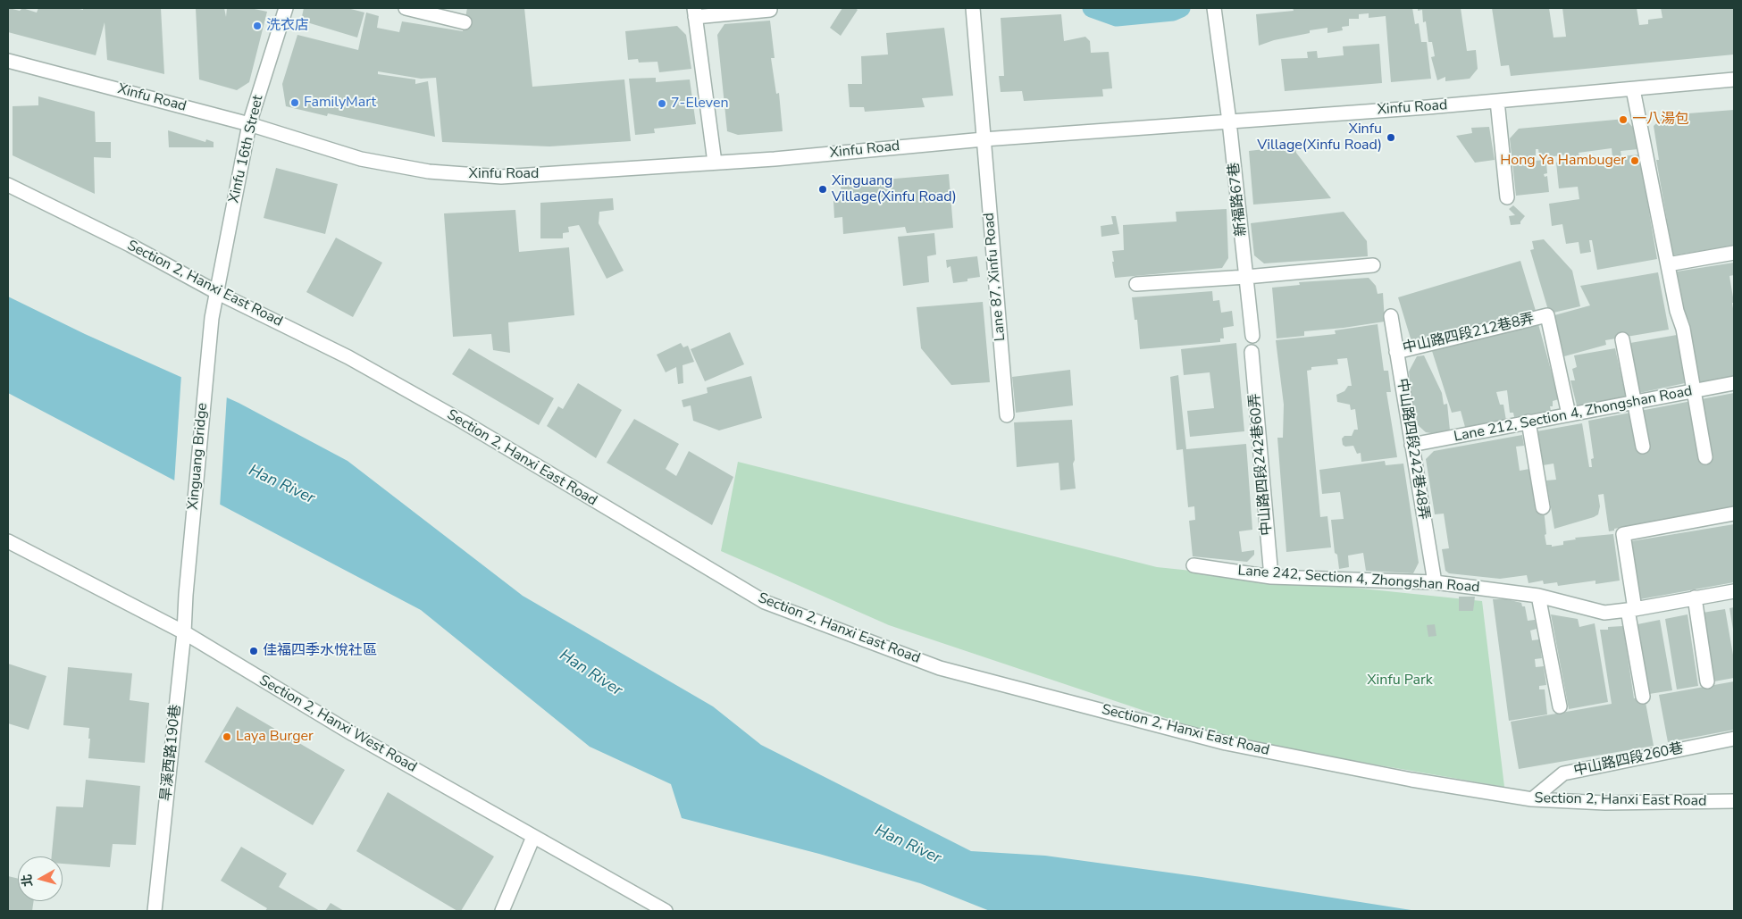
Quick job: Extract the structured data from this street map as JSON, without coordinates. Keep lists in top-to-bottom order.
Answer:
{
  "streets": {
    "street": [
      "Xinfu Road",
      "Xinfu 16th Street",
      "新福路67巷",
      "Lane 87, Xinfu Road",
      "Section 2, Hanxi East Road",
      "中山路四段212巷8弄",
      "Lane 212, Section 4, Zhongshan Road",
      "中山路四段242巷48弄",
      "Xinguang Bridge",
      "中山路四段242巷60弄",
      "Lane 242, Section 4, Zhongshan Road",
      "Section 2, Hanxi West Road",
      "旱溪西路190巷",
      "中山路四段260巷"
    ]
  },
  "crossings": [
    ["Xinfu Road", "Xinfu 16th Street"],
    ["Xinfu Road", "新福路67巷"],
    ["Xinfu Road", "Lane 87, Xinfu Road"],
    ["Xinfu 16th Street", "Section 2, Hanxi East Road"],
    ["Xinfu 16th Street", "Xinguang Bridge"],
    ["Section 2, Hanxi East Road", "中山路四段260巷"],
    ["中山路四段212巷8弄", "Lane 212, Section 4, Zhongshan Road"],
    ["中山路四段212巷8弄", "中山路四段242巷48弄"],
    ["Lane 212, Section 4, Zhongshan Road", "中山路四段242巷48弄"],
    ["中山路四段242巷48弄", "Lane 242, Section 4, Zhongshan Road"],
    ["Xinguang Bridge", "旱溪西路190巷"],
    ["中山路四段242巷60弄", "Lane 242, Section 4, Zhongshan Road"],
    ["Section 2, Hanxi West Road", "旱溪西路190巷"]
  ],
  "water": ["Han River"],
  "parks": ["Xinfu Park"],
  "places": [
    "洗衣店",
    "FamilyMart",
    "7-Eleven",
    "一八湯包",
    "Xinfu Village(Xinfu Road)",
    "Hong Ya Hambuger",
    "Xinguang Village(Xinfu Road)",
    "佳福四季水悅社區",
    "Laya Burger"
  ],
  "north": "left"
}
